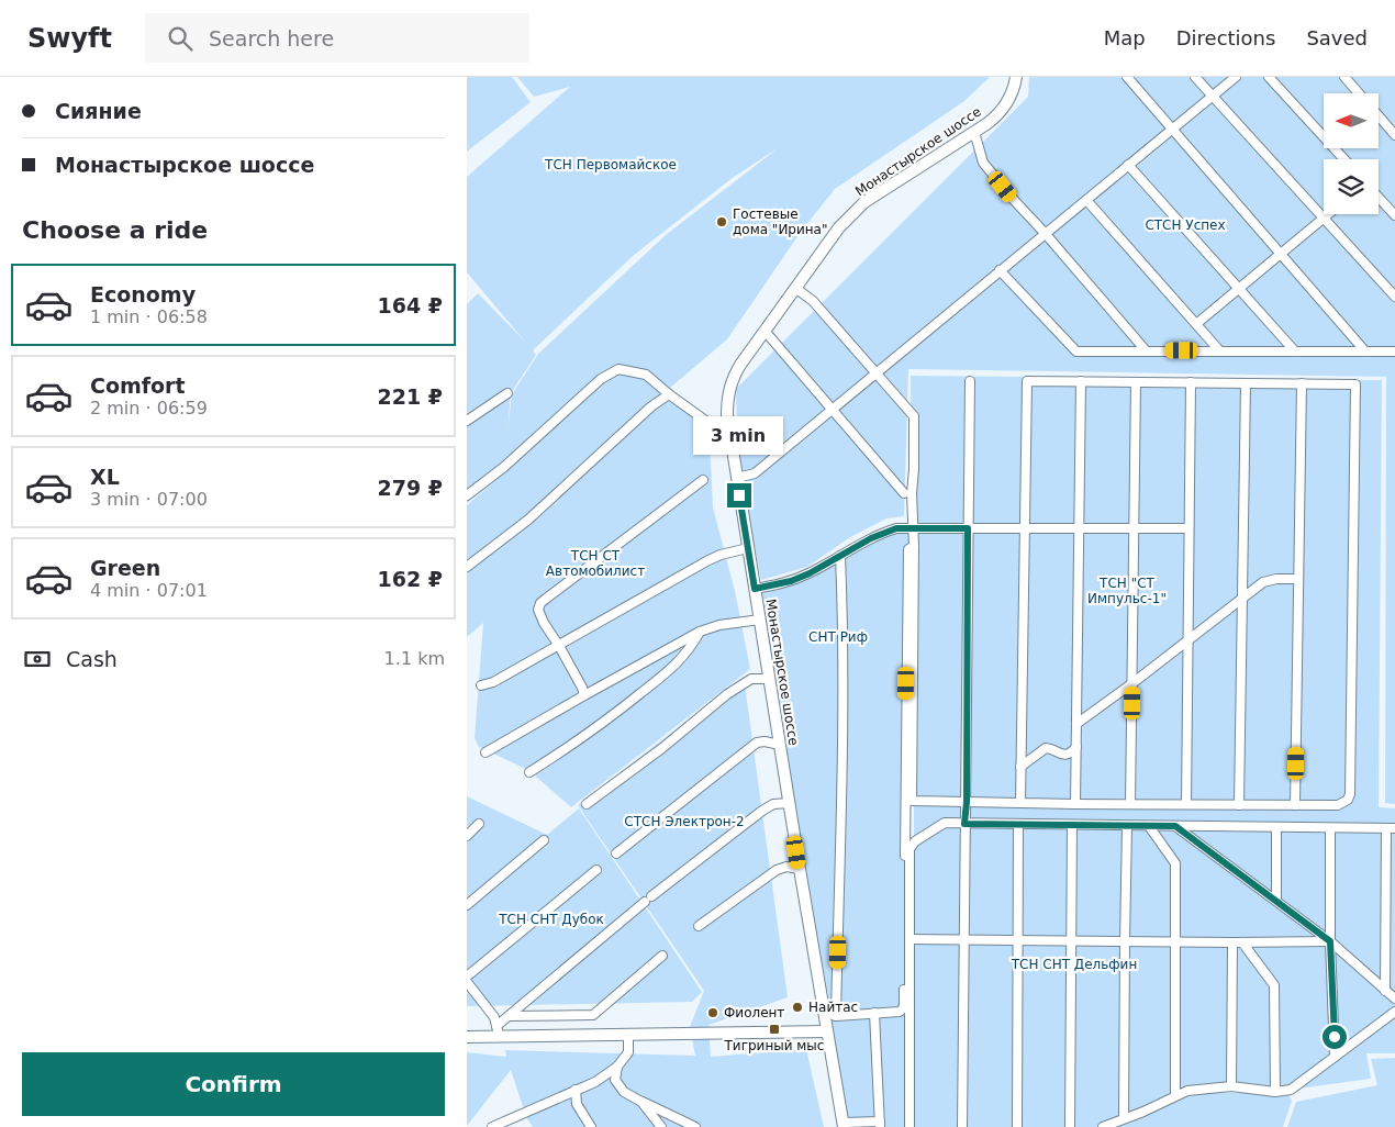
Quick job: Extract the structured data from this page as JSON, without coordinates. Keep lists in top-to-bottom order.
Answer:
{
  "streets": {
    "main road": ["Монастырское шоссе"]
  },
  "parks": [
    "ТСН Первомайское",
    "СТСН Успех",
    "ТСН СТ Автомобилист",
    "ТСН \"СТ Импульс-1\"",
    "СНТ Риф",
    "СТСН Электрон-2",
    "ТСН СНТ Дубок",
    "ТСН СНТ Дельфин"
  ],
  "places": {
    "other": ["Гостевые дома \"Ирина\"", "Найтас", "Фиолент"],
    "transit": ["Тигриный мыс"]
  },
  "north": "left",
  "page": {
    "header": "Swyft",
    "search": "Search here",
    "nav": ["Map", "Directions", "Saved"],
    "banner": ["Сияние", "Монастырское шоссе"],
    "heading": "Choose a ride",
    "list": [
      {
        "name": "Economy",
        "note": "1 min · 06:58",
        "value": "164 ₽"
      },
      {
        "name": "Comfort",
        "note": "2 min · 06:59",
        "value": "221 ₽"
      },
      {
        "name": "XL",
        "note": "3 min · 07:00",
        "value": "279 ₽"
      },
      {
        "name": "Green",
        "note": "4 min · 07:01",
        "value": "162 ₽"
      }
    ],
    "bubble": "3 min",
    "pay": ["Cash", "1.1 km"],
    "buttons": "Confirm"
  }
}
